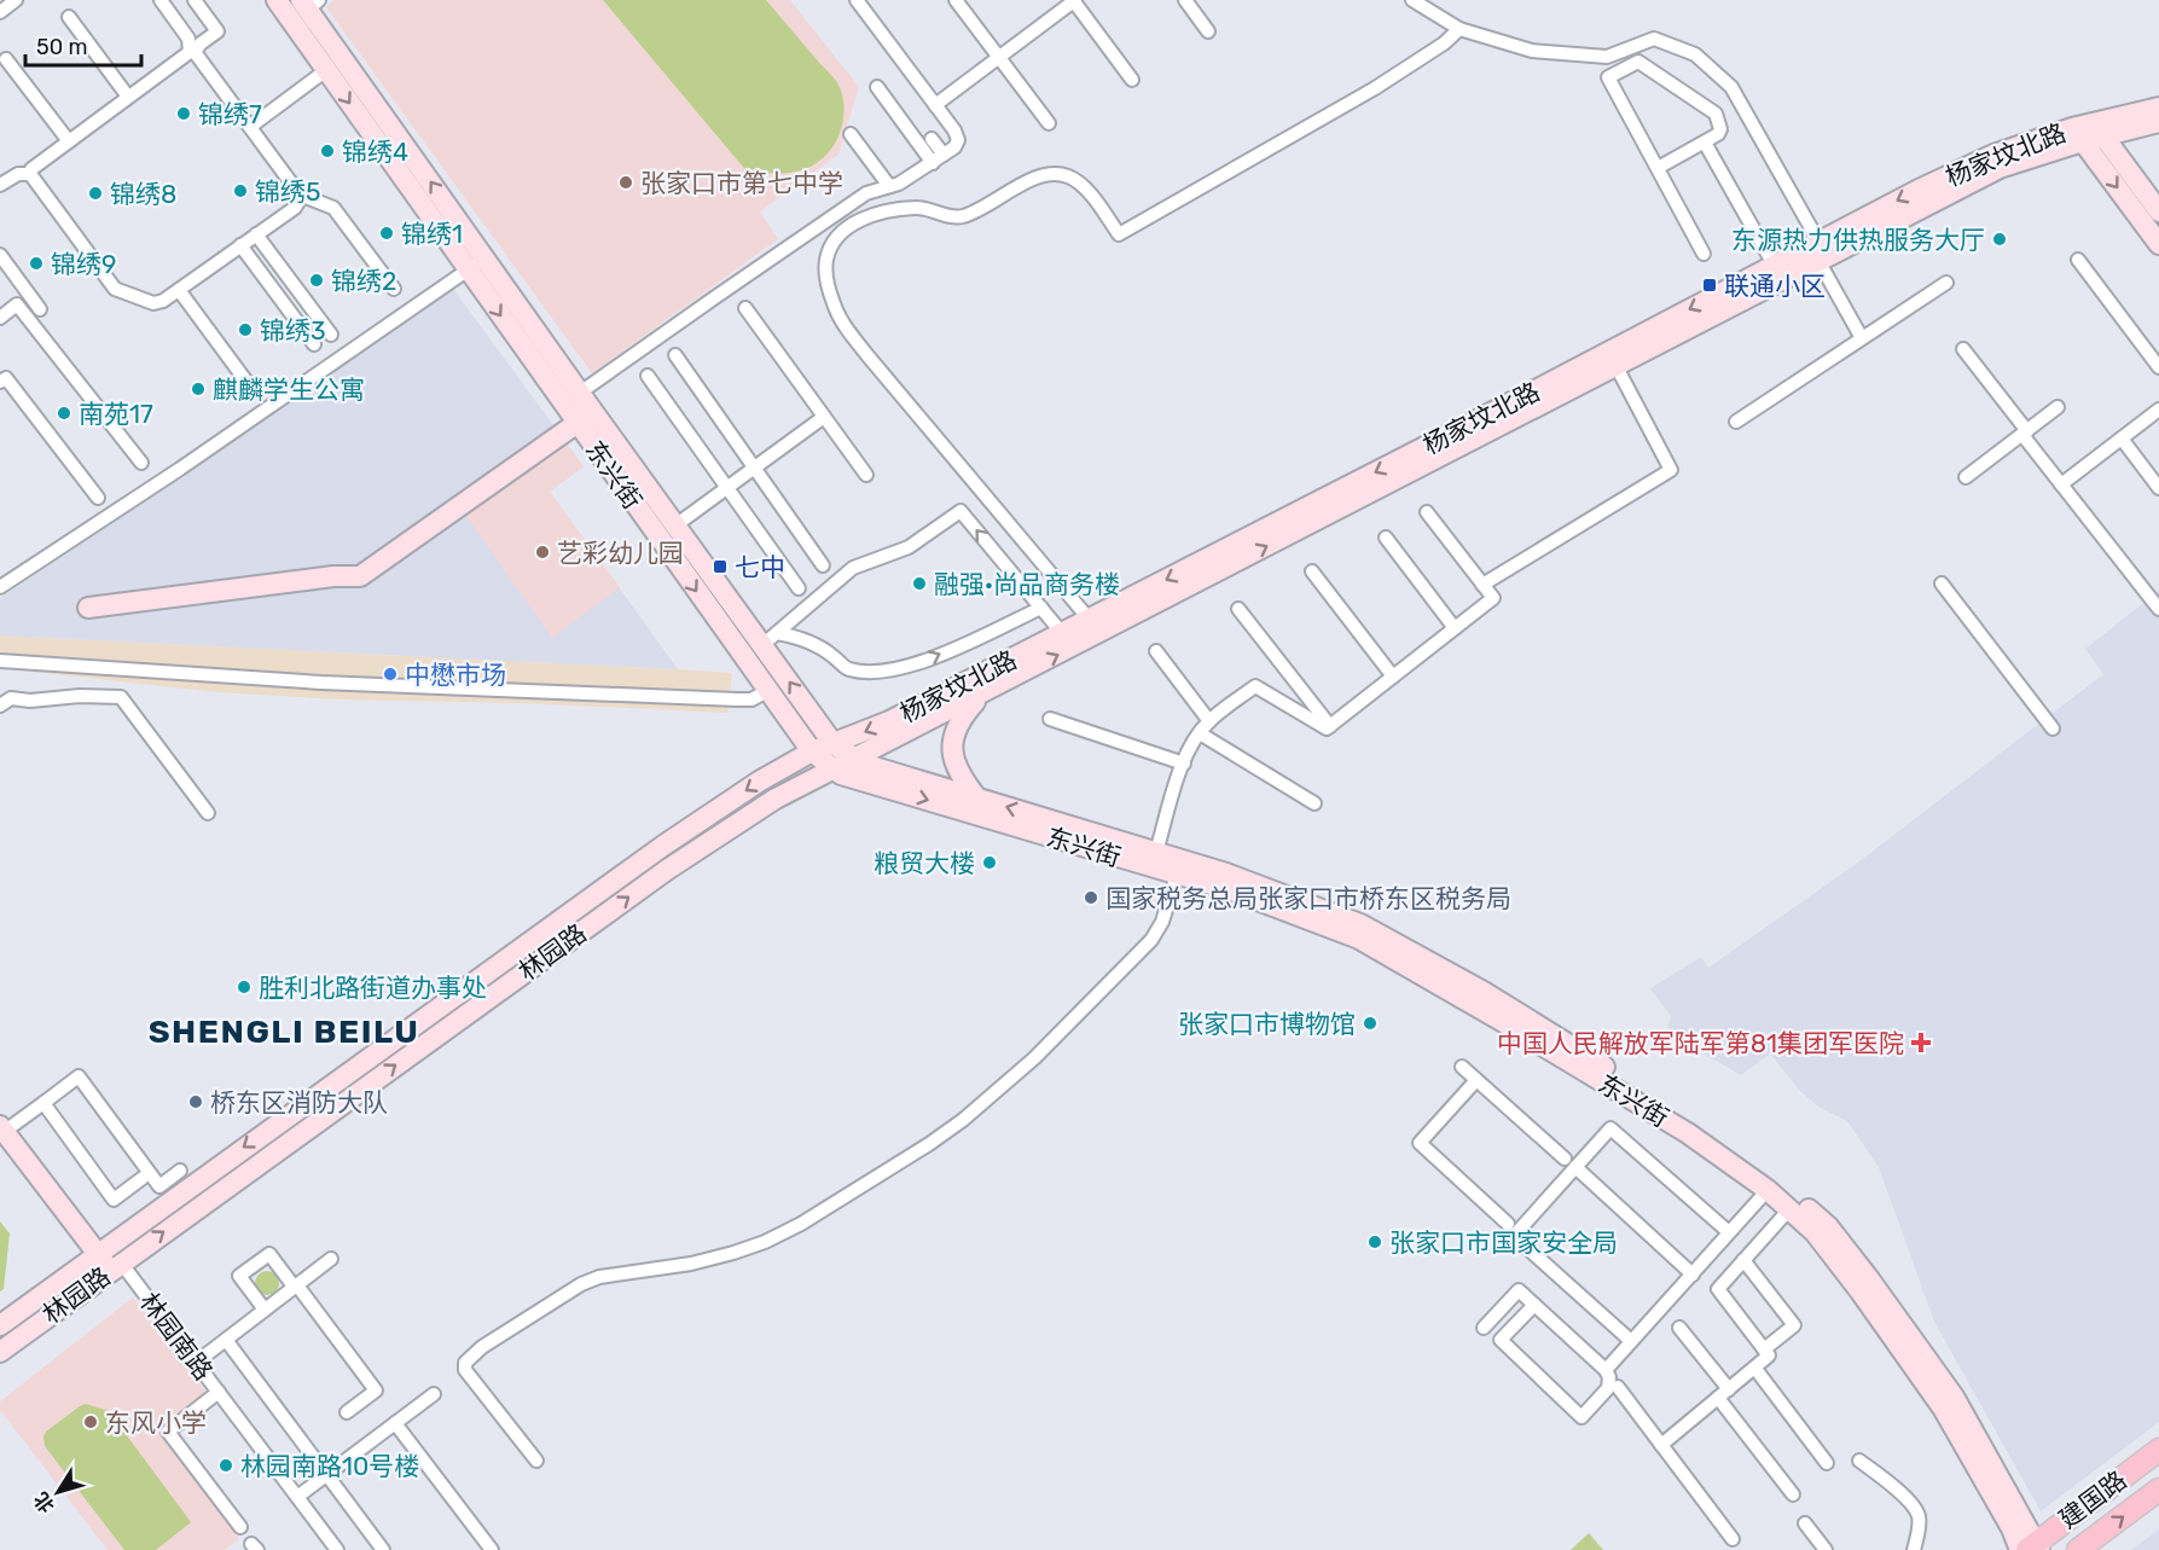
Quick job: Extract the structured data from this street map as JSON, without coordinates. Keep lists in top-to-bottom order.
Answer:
{
  "streets": {
    "main road": [
      "杨家坟北路",
      "东兴街",
      "林园路",
      "建国路"
    ],
    "street": ["林园南路"]
  },
  "crossings": [
    ["杨家坟北路", "东兴街"],
    ["杨家坟北路", "林园路"],
    ["东兴街", "林园路"],
    ["东兴街", "建国路"],
    ["林园路", "林园南路"]
  ],
  "districts": ["SHENGLI BEILU"],
  "places": {
    "other": [
      "锦绣7",
      "锦绣4",
      "张家口市第七中学",
      "锦绣5",
      "锦绣8",
      "锦绣1",
      "东源热力供热服务大厅",
      "锦绣9",
      "锦绣2",
      "锦绣3",
      "麒麟学生公寓",
      "南苑17",
      "艺彩幼儿园",
      "融强·尚品商务楼",
      "中懋市场",
      "粮贸大楼",
      "国家税务总局张家口市桥东区税务局",
      "胜利北路街道办事处",
      "张家口市博物馆",
      "桥东区消防大队",
      "张家口市国家安全局",
      "东风小学",
      "林园南路10号楼"
    ],
    "transit": ["联通小区", "七中"],
    "health": ["中国人民解放军陆军第81集团军医院"]
  },
  "scale_bar": "50 m",
  "north": "bottom left"
}
